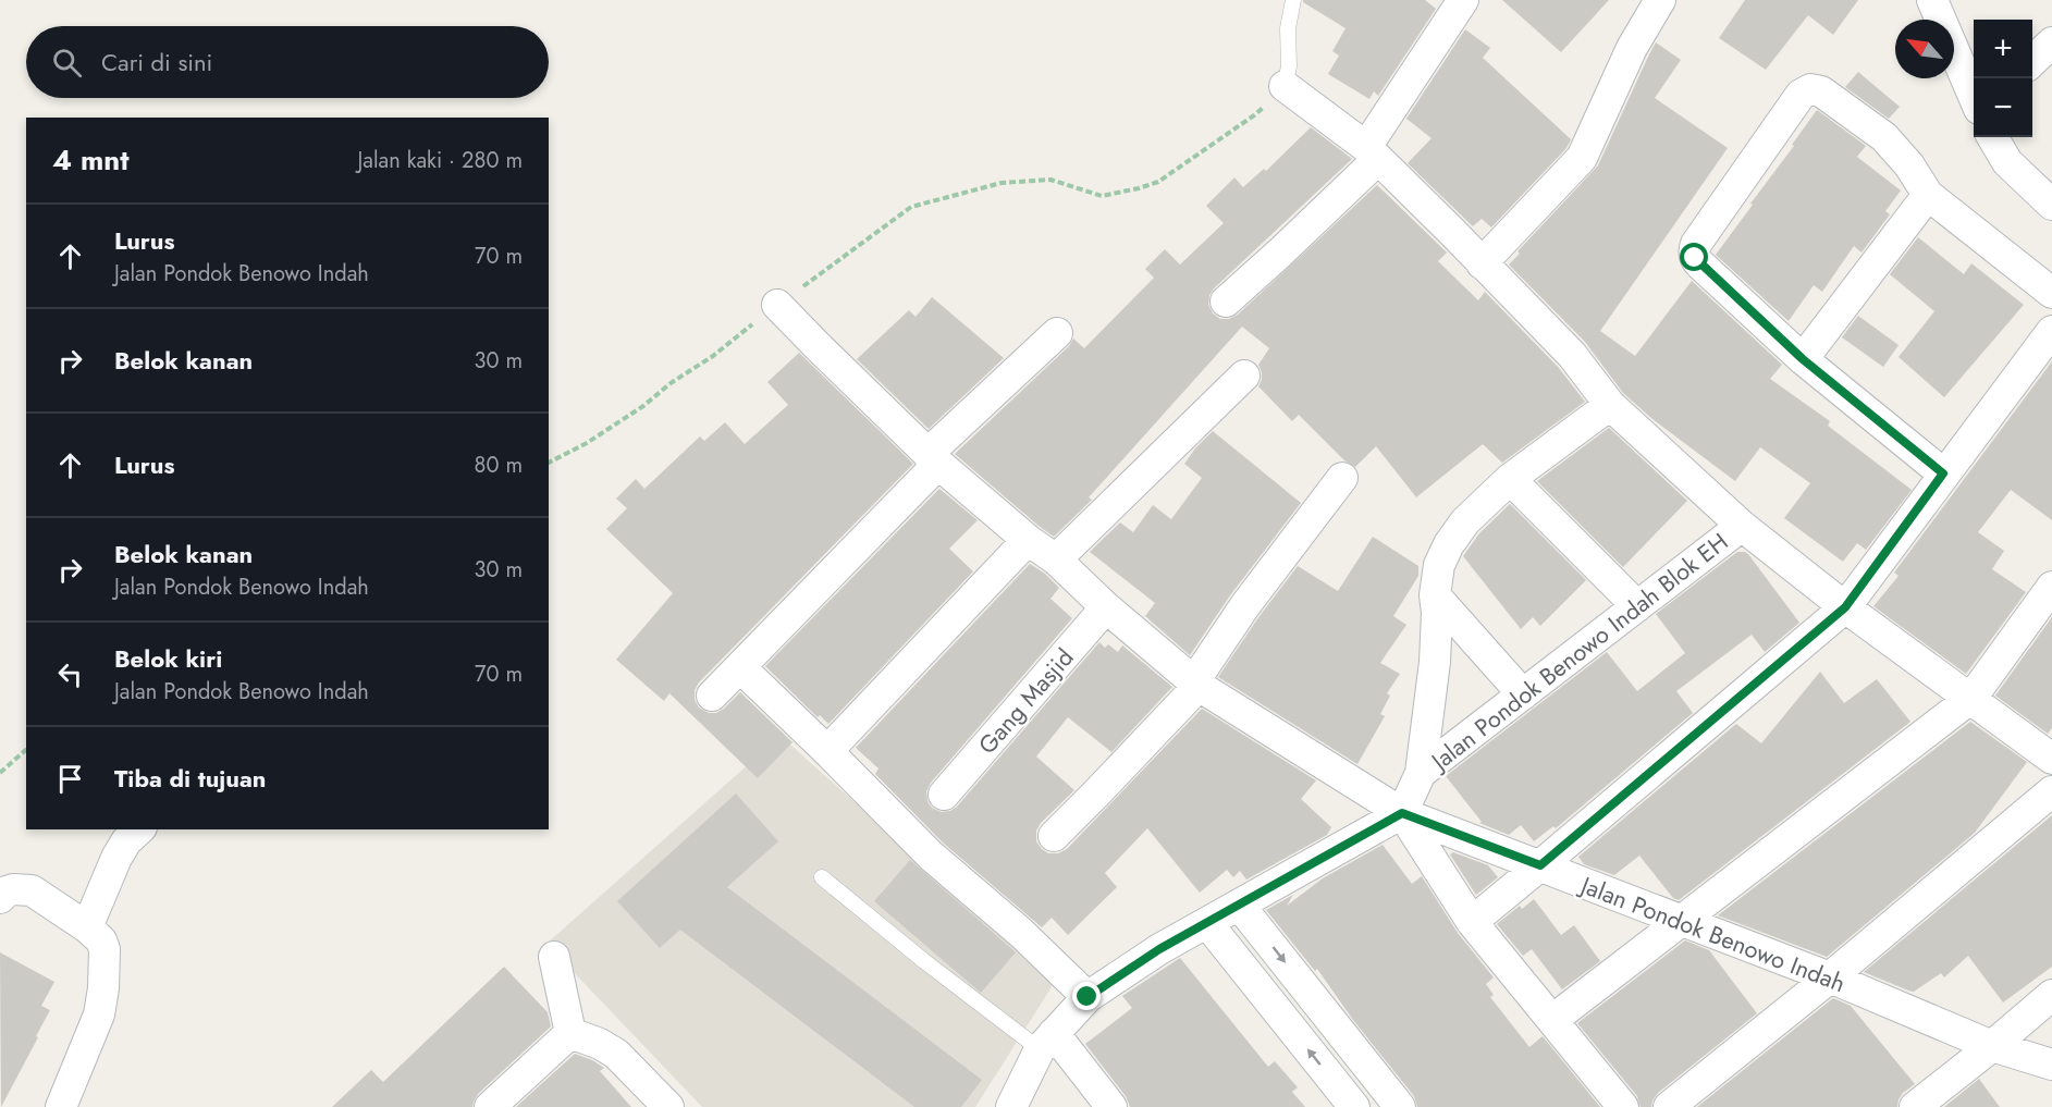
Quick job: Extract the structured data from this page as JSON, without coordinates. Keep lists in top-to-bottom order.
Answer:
{
  "streets": {
    "street": ["Jalan Pondok Benowo Indah Blok EH", "Gang Masjid", "Jalan Pondok Benowo Indah"]
  },
  "crossings": [
    ["Jalan Pondok Benowo Indah Blok EH", "Jalan Pondok Benowo Indah"]
  ],
  "north": "top left",
  "page": {
    "map_buttons": ["+", "−"],
    "search": "Cari di sini",
    "heading": ["4 mnt", "Jalan kaki · 280 m"],
    "list": [
      ["Lurus", "Jalan Pondok Benowo Indah", "70 m"],
      ["Belok kanan", "30 m"],
      ["Lurus", "80 m"],
      ["Belok kanan", "Jalan Pondok Benowo Indah", "30 m"],
      ["Belok kiri", "Jalan Pondok Benowo Indah", "70 m"],
      "Tiba di tujuan"
    ]
  }
}
